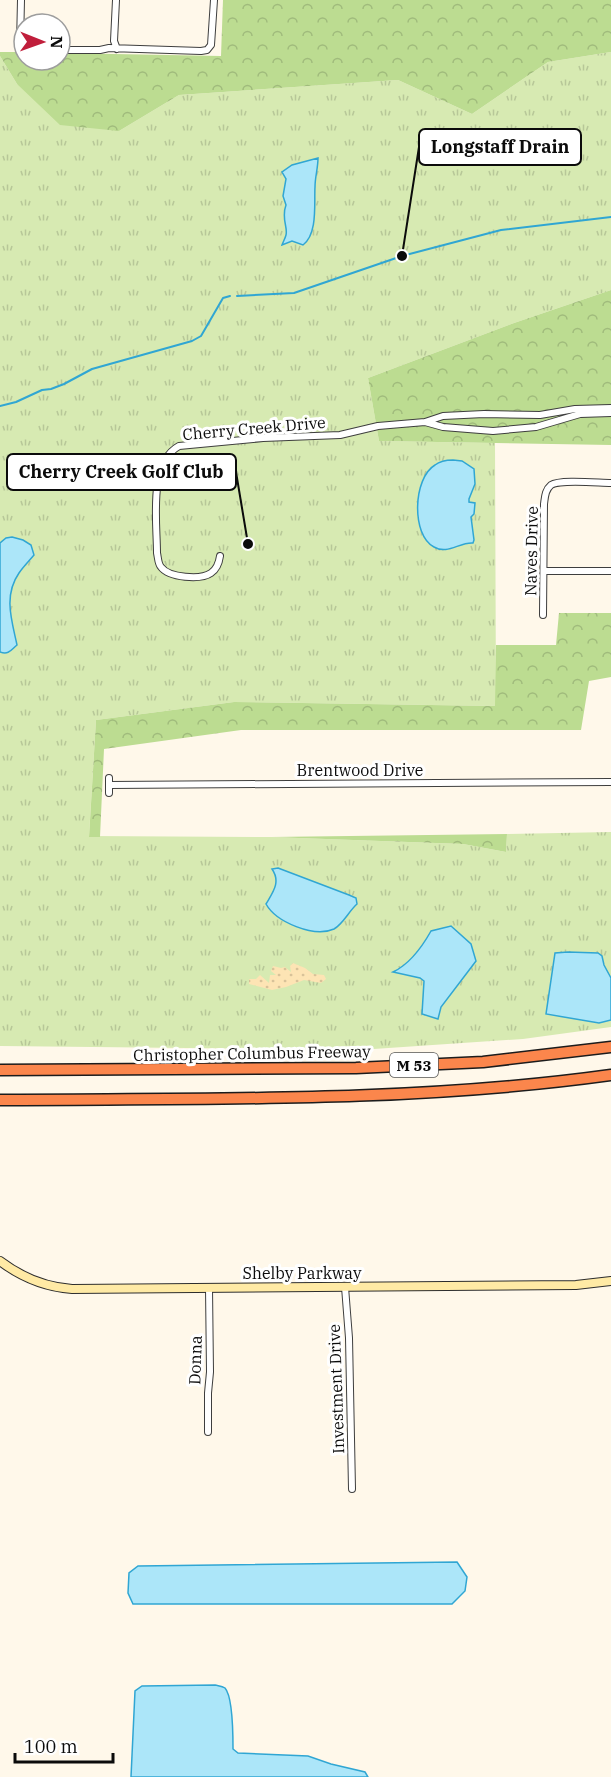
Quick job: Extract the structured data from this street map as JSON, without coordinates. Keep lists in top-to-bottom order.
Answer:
{
  "streets": {
    "highway": ["Christopher Columbus Freeway", "M 53"],
    "street": [
      "Cherry Creek Drive",
      "Naves Drive",
      "Brentwood Drive",
      "Shelby Parkway",
      "Donna",
      "Investment Drive"
    ]
  },
  "crossings": [
    ["Shelby Parkway", "Donna"],
    ["Shelby Parkway", "Investment Drive"]
  ],
  "places": ["Longstaff Drain", "Cherry Creek Golf Club"],
  "scale_bar": "100 m",
  "north": "right"
}
